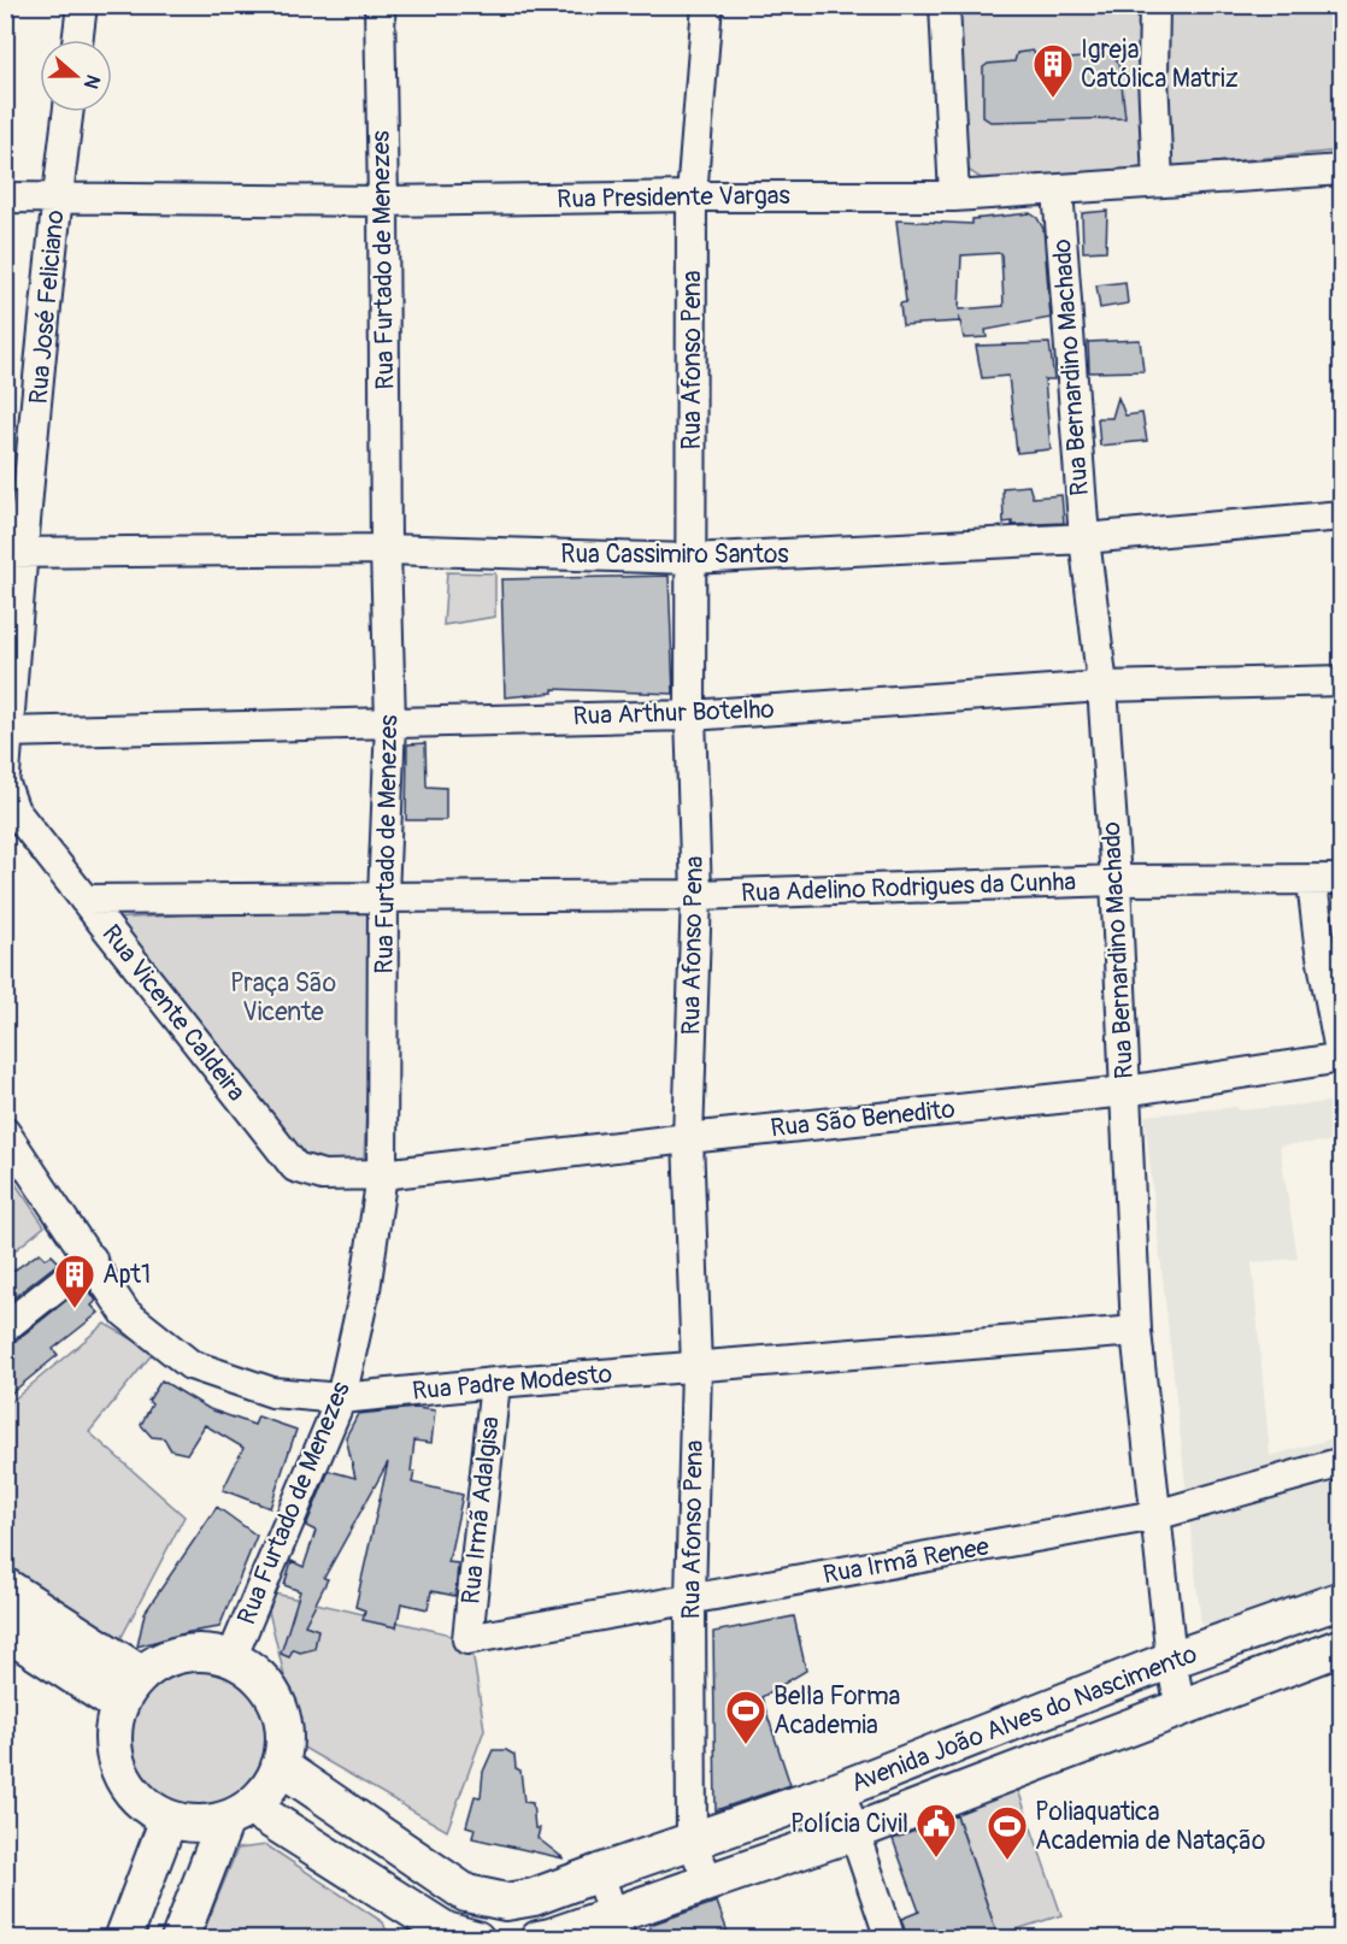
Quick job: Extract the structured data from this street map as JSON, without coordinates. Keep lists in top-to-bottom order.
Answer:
{
  "streets": {
    "main road": ["Avenida João Alves do Nascimento"],
    "street": [
      "Rua Presidente Vargas",
      "Rua Furtado de Menezes",
      "Rua José Feliciano",
      "Rua Afonso Pena",
      "Rua Bernardino Machado",
      "Rua Cassimiro Santos",
      "Rua Arthur Botelho",
      "Rua Adelino Rodrigues da Cunha",
      "Rua Vicente Caldeira",
      "Rua São Benedito",
      "Rua Padre Modesto",
      "Rua Irmã Adalgisa",
      "Rua Irmã Renee"
    ]
  },
  "crossings": [
    ["Rua Presidente Vargas", "Rua Furtado de Menezes"],
    ["Rua Presidente Vargas", "Rua José Feliciano"],
    ["Rua Presidente Vargas", "Rua Afonso Pena"],
    ["Rua Presidente Vargas", "Rua Bernardino Machado"],
    ["Rua Furtado de Menezes", "Rua Cassimiro Santos"],
    ["Rua Furtado de Menezes", "Rua Arthur Botelho"],
    ["Rua Furtado de Menezes", "Rua Adelino Rodrigues da Cunha"],
    ["Rua Furtado de Menezes", "Rua Vicente Caldeira"],
    ["Rua Furtado de Menezes", "Rua São Benedito"],
    ["Rua Furtado de Menezes", "Rua Padre Modesto"],
    ["Rua Furtado de Menezes", "Avenida João Alves do Nascimento"],
    ["Rua José Feliciano", "Rua Cassimiro Santos"],
    ["Rua José Feliciano", "Rua Arthur Botelho"],
    ["Rua Afonso Pena", "Rua Cassimiro Santos"],
    ["Rua Afonso Pena", "Rua Arthur Botelho"],
    ["Rua Afonso Pena", "Rua Adelino Rodrigues da Cunha"],
    ["Rua Afonso Pena", "Rua São Benedito"],
    ["Rua Afonso Pena", "Rua Padre Modesto"],
    ["Rua Afonso Pena", "Rua Irmã Renee"],
    ["Rua Afonso Pena", "Avenida João Alves do Nascimento"],
    ["Rua Bernardino Machado", "Rua Cassimiro Santos"],
    ["Rua Bernardino Machado", "Rua Arthur Botelho"],
    ["Rua Bernardino Machado", "Rua Adelino Rodrigues da Cunha"],
    ["Rua Bernardino Machado", "Rua São Benedito"],
    ["Rua Bernardino Machado", "Rua Padre Modesto"],
    ["Rua Bernardino Machado", "Rua Irmã Renee"],
    ["Rua Bernardino Machado", "Avenida João Alves do Nascimento"],
    ["Rua Adelino Rodrigues da Cunha", "Rua Vicente Caldeira"],
    ["Rua Vicente Caldeira", "Rua São Benedito"],
    ["Rua Padre Modesto", "Rua Irmã Adalgisa"],
    ["Rua Irmã Adalgisa", "Rua Irmã Renee"]
  ],
  "parks": ["Praça São Vicente"],
  "places": {
    "building": ["Igreja Católica Matriz", "Apt1"],
    "sports": ["Bella Forma Academia", "Poliaquatica Academia de Natação"],
    "public building": ["Polícia Civil"]
  },
  "north": "right"
}
